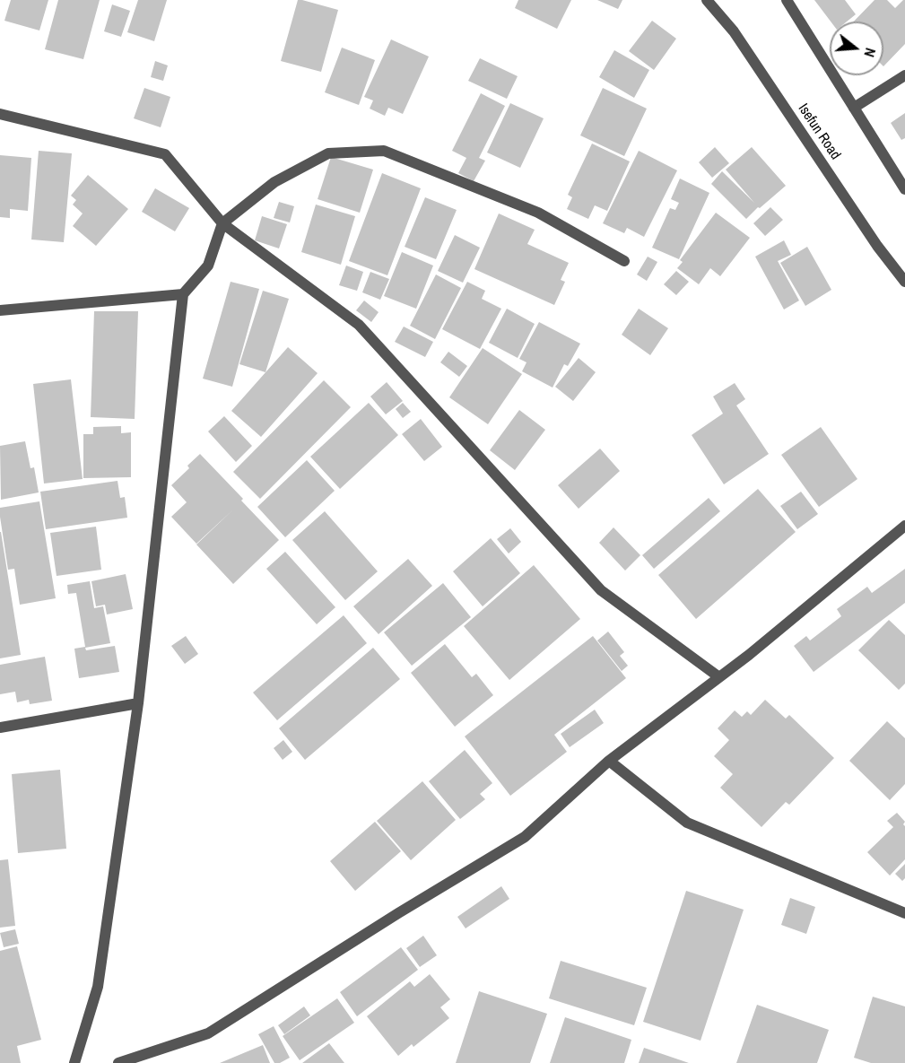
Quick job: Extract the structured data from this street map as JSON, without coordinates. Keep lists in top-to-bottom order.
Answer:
{
  "streets": {
    "street": ["Isefun Road"]
  },
  "north": "right"
}
